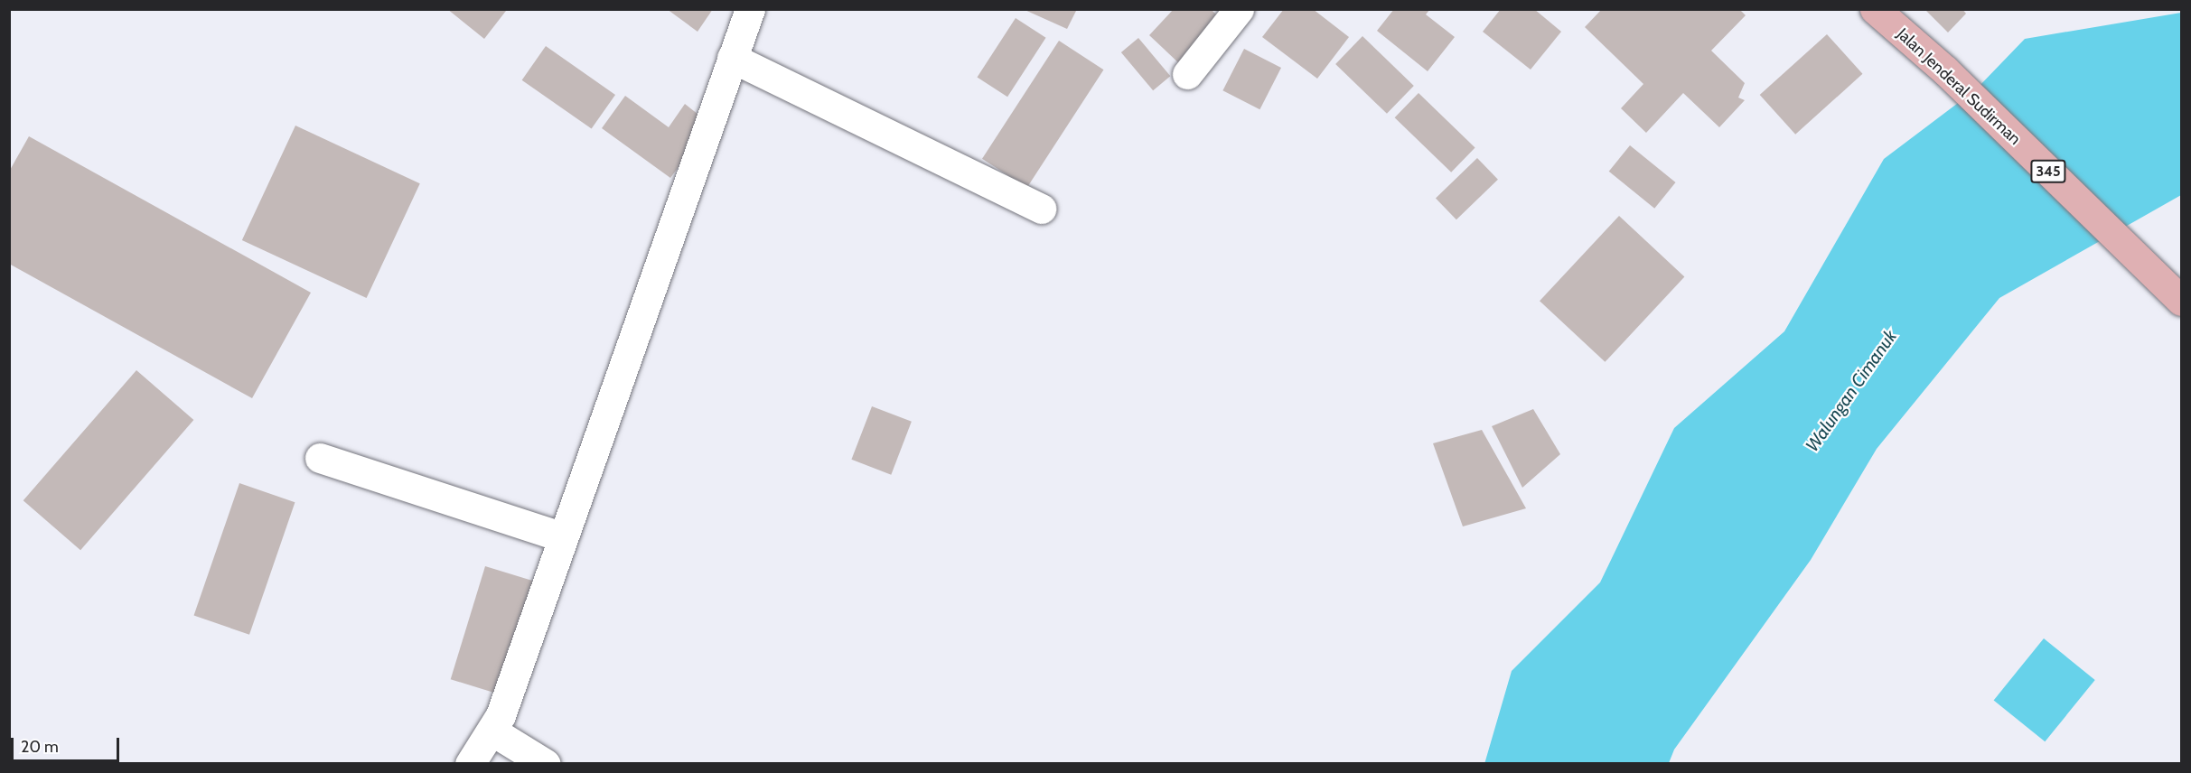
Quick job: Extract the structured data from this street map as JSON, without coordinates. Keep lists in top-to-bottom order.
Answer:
{
  "streets": {
    "main road": ["Jalan Jenderal Sudirman", "345"]
  },
  "water": ["Walungan Cimanuk"],
  "scale_bar": "20 m"
}
